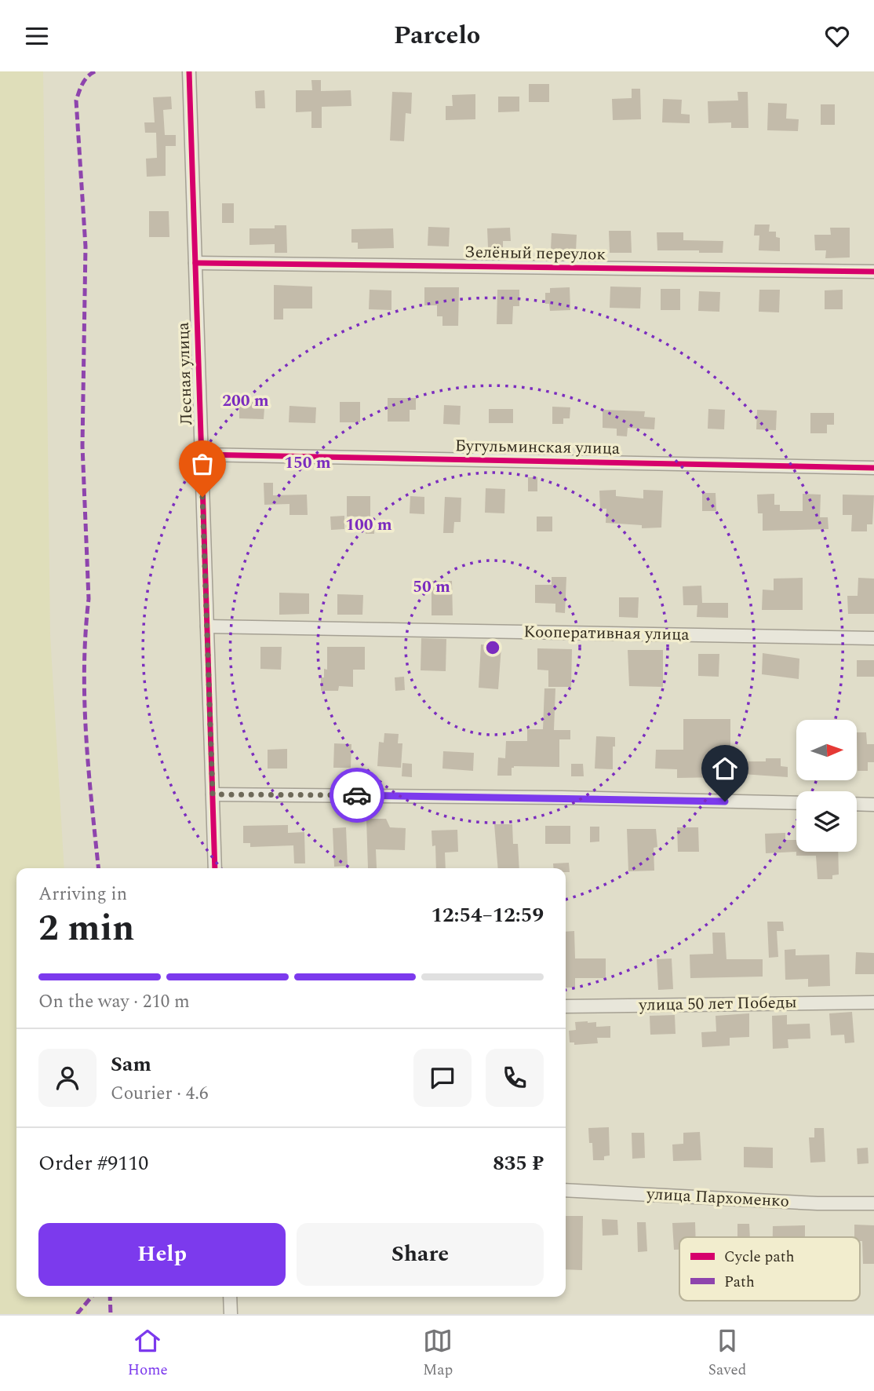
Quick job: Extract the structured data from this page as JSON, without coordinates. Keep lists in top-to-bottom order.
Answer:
{
  "streets": {
    "street": [
      "Зелёный переулок",
      "Лесная улица",
      "Бугульминская улица",
      "Кооперативная улица",
      "улица 50 лет Победы",
      "улица Пархоменко"
    ]
  },
  "crossings": [
    ["Зелёный переулок", "Лесная улица"],
    ["Лесная улица", "Бугульминская улица"],
    ["Лесная улица", "Кооперативная улица"]
  ],
  "legend": ["Cycle path", "Path"],
  "north": "right",
  "page": {
    "header": "Parcelo",
    "heading": ["2 min", "Arriving in", "12:54–12:59"],
    "panel": [
      "Sam",
      "Courier · 4.6",
      "Order #9110",
      "835 ₽"
    ],
    "bar": "On the way · 210 m",
    "buttons": ["Help", "Share"],
    "tabs": ["Home", "Map", "Saved"]
  },
  "rings": [
    "200 m",
    "150 m",
    "100 m",
    "50 m"
  ]
}
